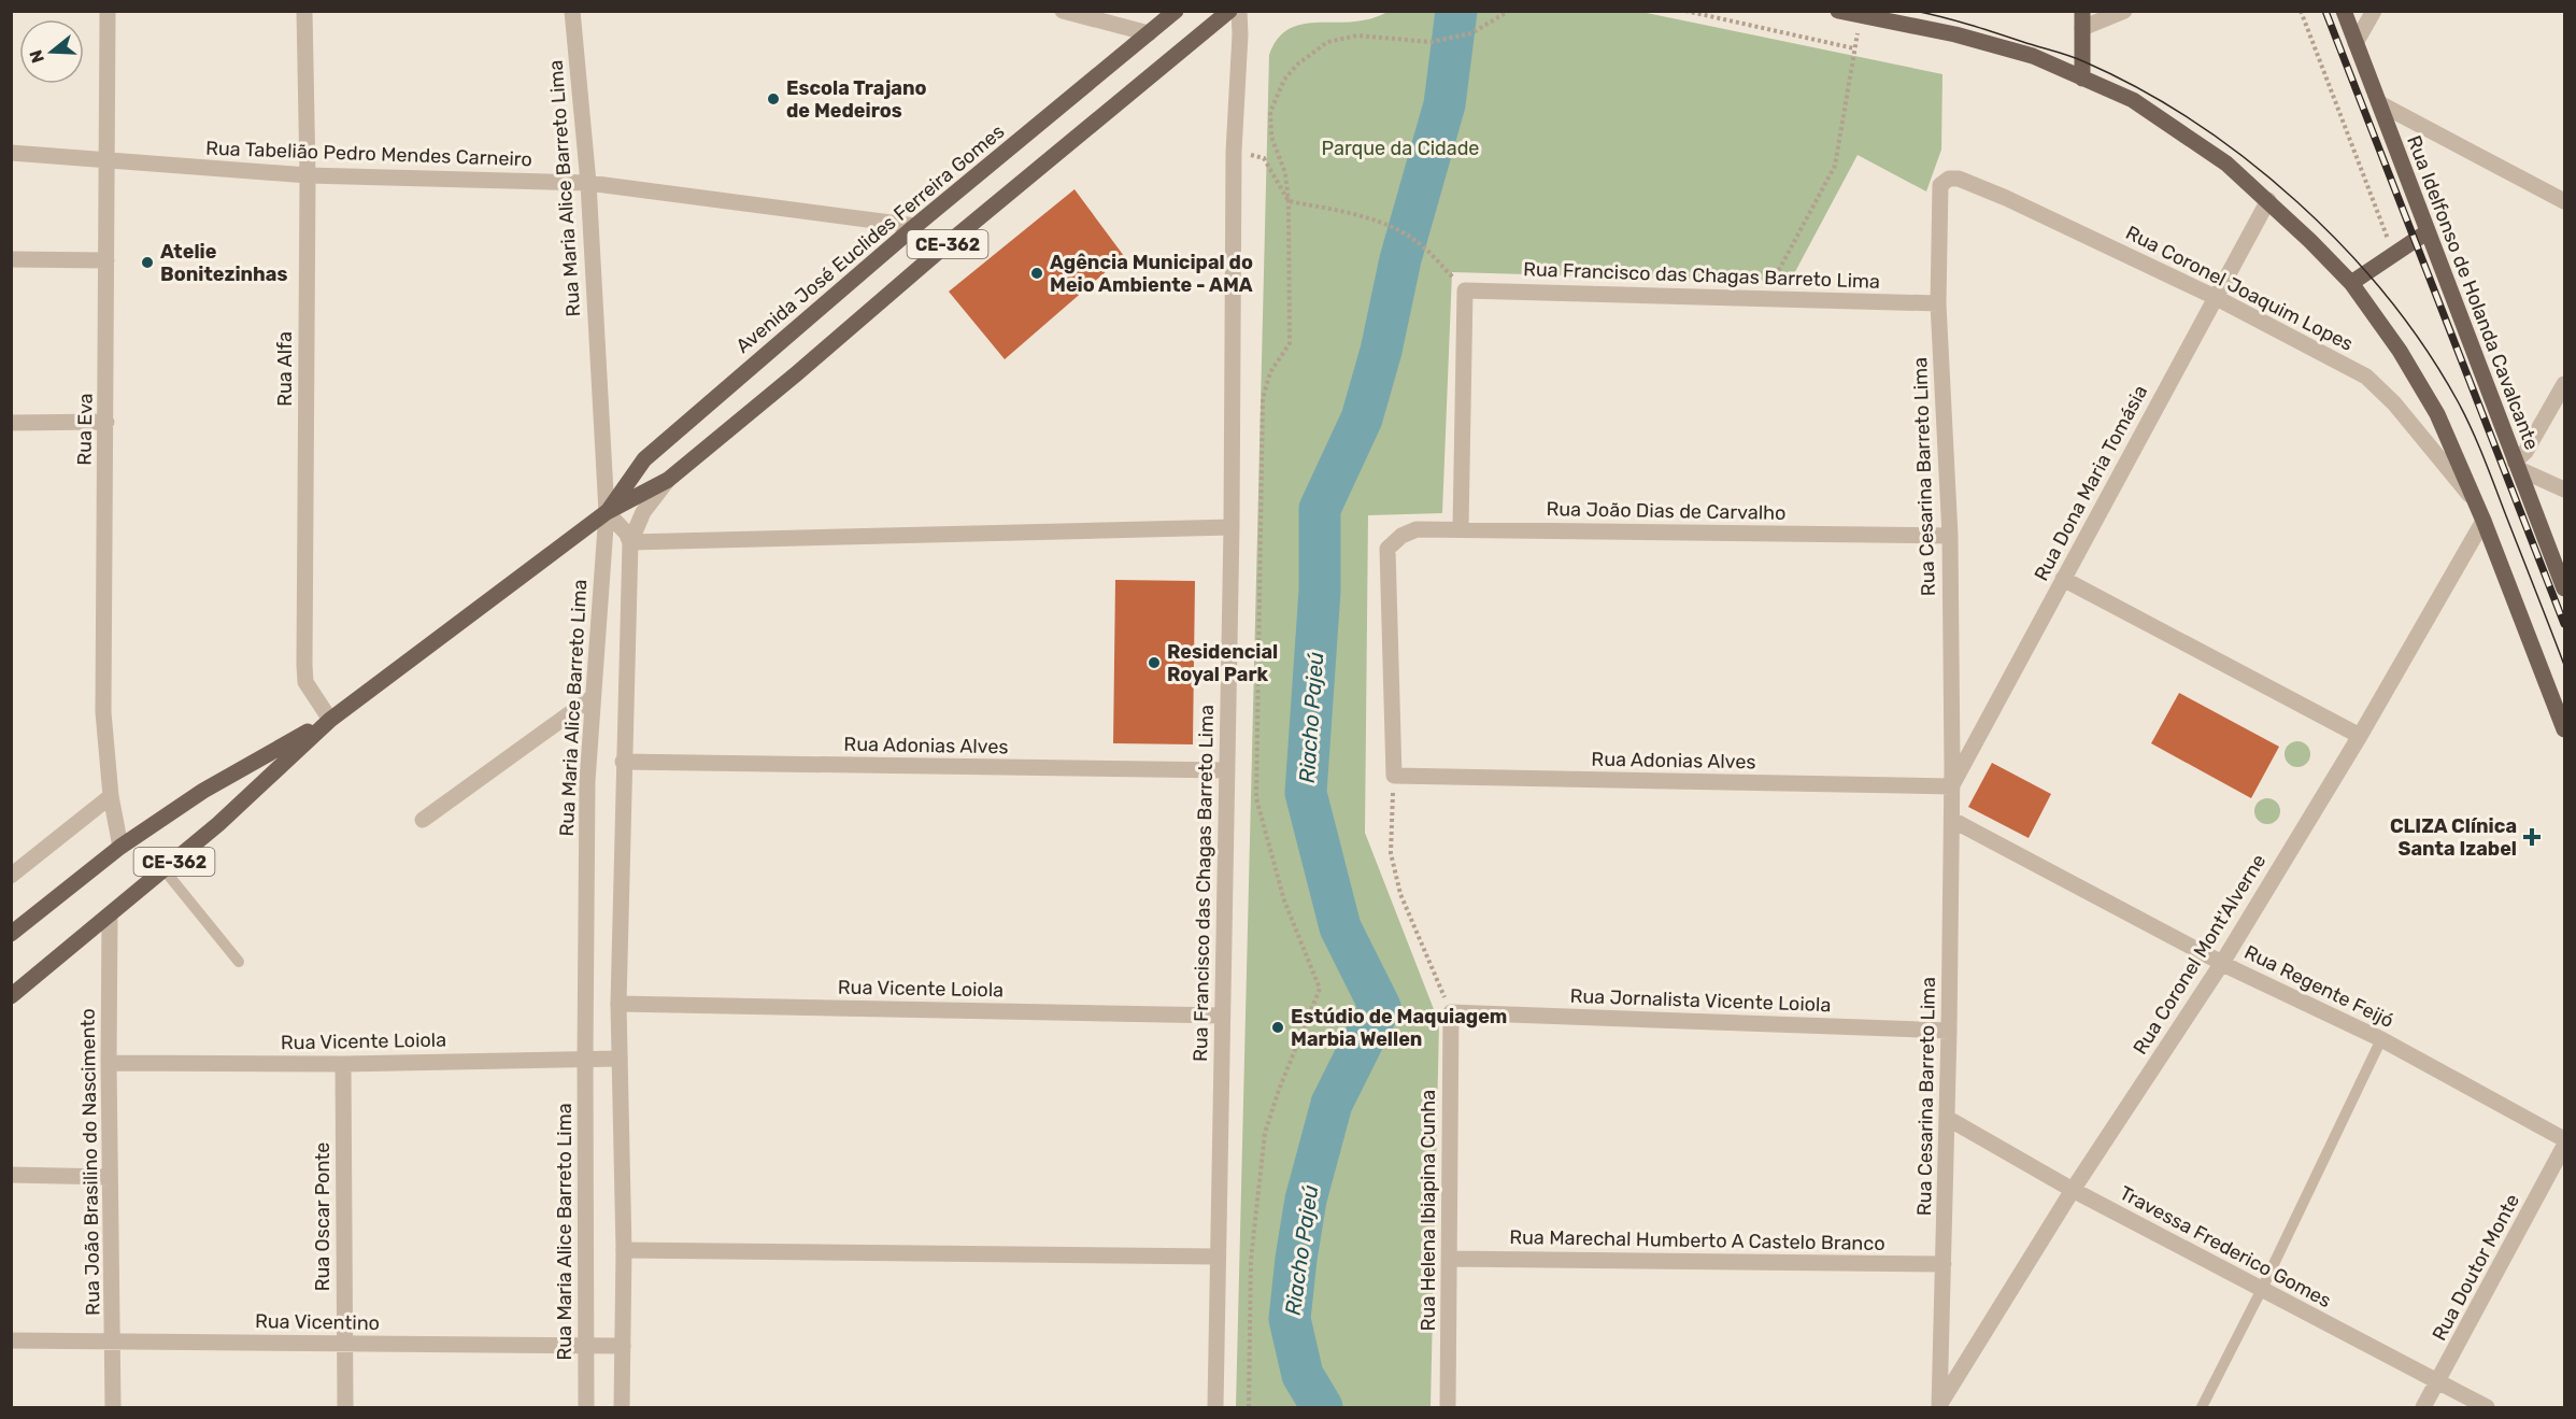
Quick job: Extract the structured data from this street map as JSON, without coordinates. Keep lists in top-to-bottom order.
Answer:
{
  "streets": {
    "main road": ["Avenida José Euclides Ferreira Gomes", "CE-362", "Rua Idelfonso de Holanda Cavalcante"],
    "street": [
      "Rua Tabelião Pedro Mendes Carneiro",
      "Rua Maria Alice Barreto Lima",
      "Rua Francisco das Chagas Barreto Lima",
      "Rua Coronel Joaquim Lopes",
      "Rua Alfa",
      "Rua Eva",
      "Rua Cesarina Barreto Lima",
      "Rua Dona Maria Tomásia",
      "Rua João Dias de Carvalho",
      "Rua Adonias Alves",
      "Rua Coronel Mont'Alverne",
      "Rua Regente Feijó",
      "Rua Vicente Loiola",
      "Rua Jornalista Vicente Loiola",
      "Rua João Brasilino do Nascimento",
      "Rua Helena Ibiapina Cunha",
      "Rua Oscar Ponte",
      "Rua Marechal Humberto A Castelo Branco",
      "Travessa Frederico Gomes",
      "Rua Doutor Monte",
      "Rua Vicentino"
    ]
  },
  "crossings": [
    ["Rua Tabelião Pedro Mendes Carneiro", "Rua Maria Alice Barreto Lima"],
    ["Rua Tabelião Pedro Mendes Carneiro", "Avenida José Euclides Ferreira Gomes"],
    ["Rua Tabelião Pedro Mendes Carneiro", "Rua Alfa"],
    ["Rua Tabelião Pedro Mendes Carneiro", "Rua Eva"],
    ["Rua Maria Alice Barreto Lima", "Avenida José Euclides Ferreira Gomes"],
    ["Rua Maria Alice Barreto Lima", "Rua Vicente Loiola"],
    ["Rua Maria Alice Barreto Lima", "Rua Vicentino"],
    ["Avenida José Euclides Ferreira Gomes", "Rua Alfa"],
    ["Avenida José Euclides Ferreira Gomes", "Rua Eva"],
    ["Avenida José Euclides Ferreira Gomes", "Rua João Brasilino do Nascimento"],
    ["Rua Francisco das Chagas Barreto Lima", "Rua Cesarina Barreto Lima"],
    ["Rua Francisco das Chagas Barreto Lima", "Rua Adonias Alves"],
    ["Rua Francisco das Chagas Barreto Lima", "Rua Vicente Loiola"],
    ["Rua Coronel Joaquim Lopes", "Rua Cesarina Barreto Lima"],
    ["Rua Coronel Joaquim Lopes", "Rua Dona Maria Tomásia"],
    ["Rua Cesarina Barreto Lima", "Rua Dona Maria Tomásia"],
    ["Rua Cesarina Barreto Lima", "Rua João Dias de Carvalho"],
    ["Rua Cesarina Barreto Lima", "Rua Adonias Alves"],
    ["Rua Cesarina Barreto Lima", "Rua Coronel Mont'Alverne"],
    ["Rua Cesarina Barreto Lima", "Rua Regente Feijó"],
    ["Rua Cesarina Barreto Lima", "Rua Jornalista Vicente Loiola"],
    ["Rua Cesarina Barreto Lima", "Rua Marechal Humberto A Castelo Branco"],
    ["Rua Cesarina Barreto Lima", "Travessa Frederico Gomes"],
    ["Rua Dona Maria Tomásia", "Rua Adonias Alves"],
    ["Rua João Dias de Carvalho", "Rua Adonias Alves"],
    ["Rua Coronel Mont'Alverne", "Rua Regente Feijó"],
    ["Rua Coronel Mont'Alverne", "Travessa Frederico Gomes"],
    ["Rua Vicente Loiola", "Rua João Brasilino do Nascimento"],
    ["Rua Vicente Loiola", "Rua Oscar Ponte"],
    ["Rua Jornalista Vicente Loiola", "Rua Helena Ibiapina Cunha"],
    ["Rua João Brasilino do Nascimento", "Rua Vicentino"],
    ["Rua Helena Ibiapina Cunha", "Rua Marechal Humberto A Castelo Branco"],
    ["Rua Oscar Ponte", "Rua Vicentino"],
    ["Travessa Frederico Gomes", "Rua Doutor Monte"]
  ],
  "water": ["Riacho Pajeú"],
  "parks": ["Parque da Cidade"],
  "places": {
    "other": [
      "Escola Trajano de Medeiros",
      "Atelie Bonitezinhas",
      "Agência Municipal do Meio Ambiente - AMA",
      "Residencial Royal Park",
      "Estúdio de Maquiagem Marbia Wellen"
    ],
    "health": ["CLIZA Clínica Santa Izabel"]
  },
  "north": "left"
}
